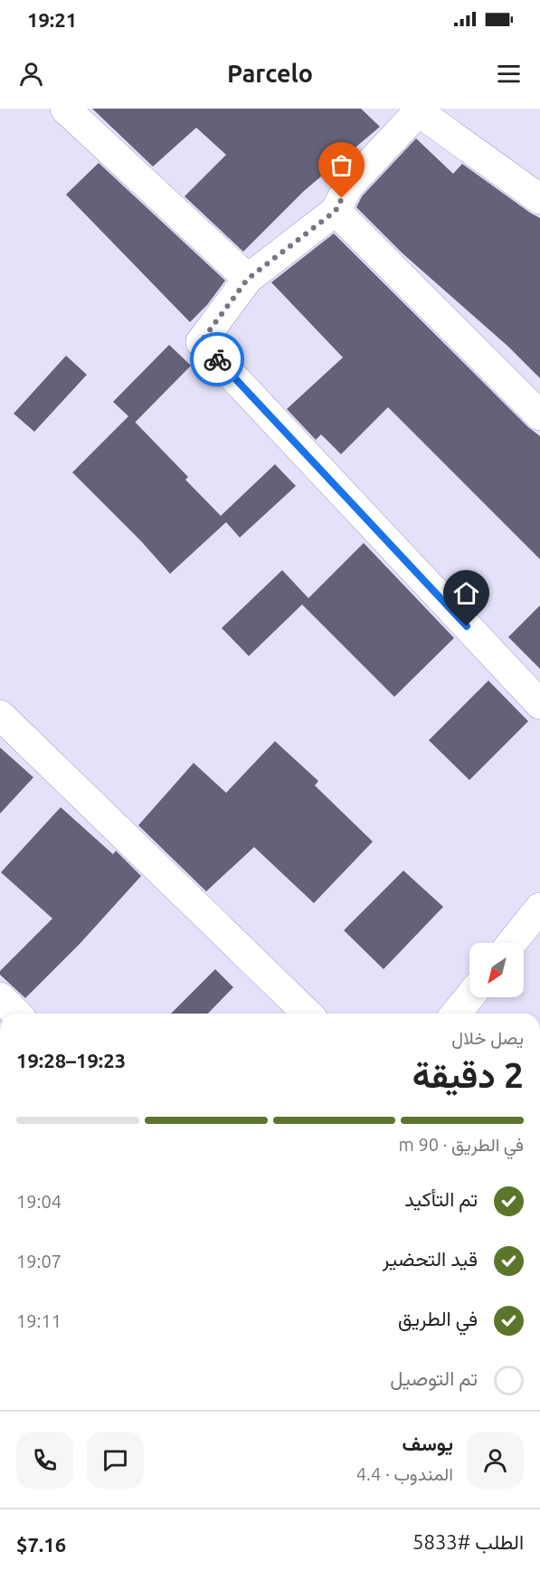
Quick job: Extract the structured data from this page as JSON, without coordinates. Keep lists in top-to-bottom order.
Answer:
{
  "north": "bottom left",
  "page": {
    "status": "19:21",
    "header": "Parcelo",
    "heading": ["2 دقيقة", "يصل خلال", "19:23–19:28"],
    "panel": [
      "يوسف",
      "المندوب · 4.4",
      "الطلب #5833",
      "$7.16"
    ],
    "bar": "في الطريق · 90 m",
    "list": [
      ["تم التأكيد", "19:04"],
      ["قيد التحضير", "19:07"],
      ["في الطريق", "19:11"],
      "تم التوصيل"
    ]
  }
}
